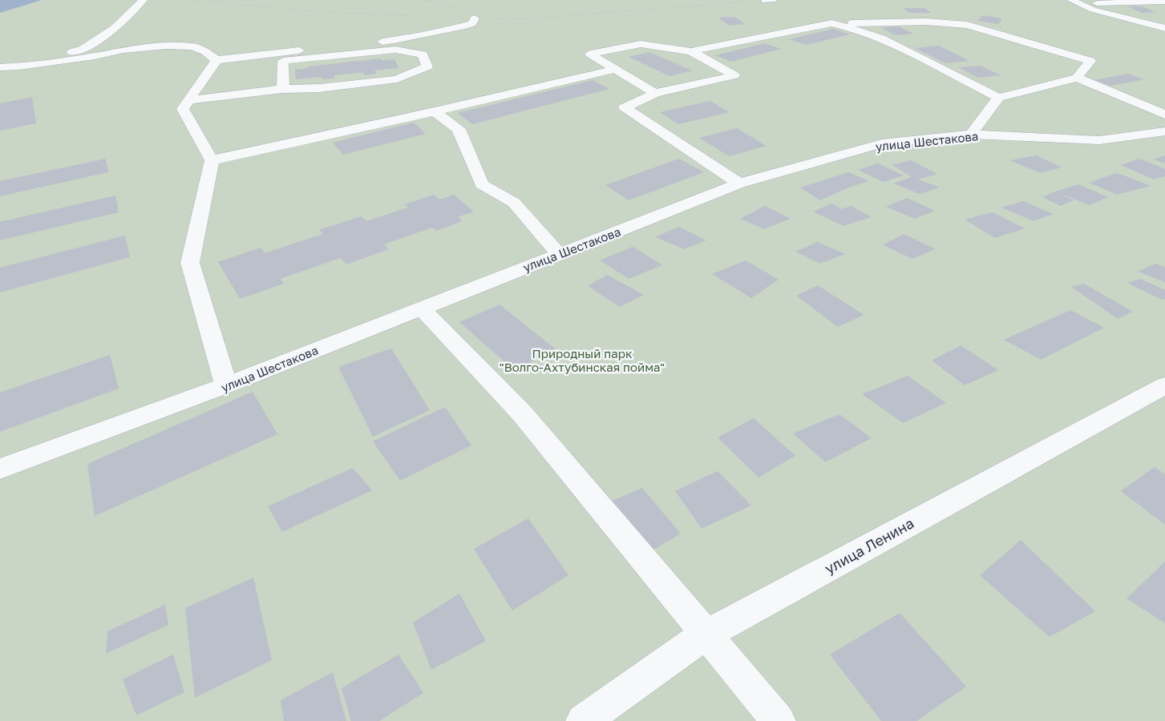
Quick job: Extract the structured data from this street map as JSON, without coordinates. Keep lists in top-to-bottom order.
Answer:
{
  "streets": {
    "street": ["улица Шестакова", "улица Ленина"]
  },
  "parks": ["Природный парк \"Волго-Ахтубинская пойма\""]
}
